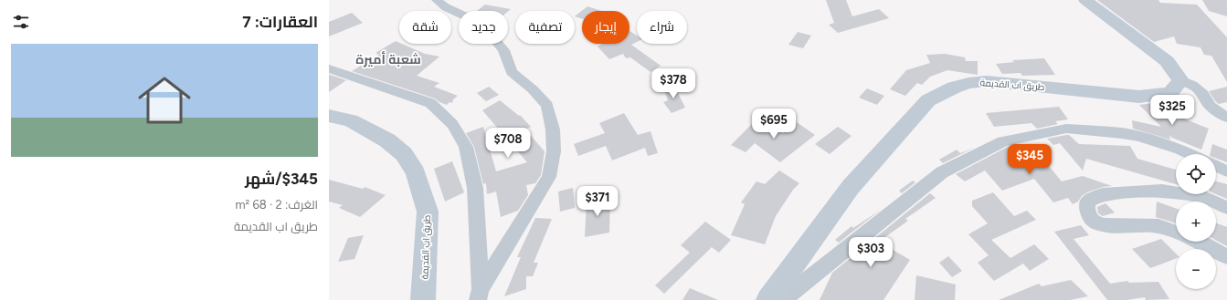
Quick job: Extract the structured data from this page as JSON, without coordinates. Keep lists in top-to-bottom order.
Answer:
{
  "streets": {
    "street": ["طريق اب القديمة"]
  },
  "districts": ["شعبة أميرة"],
  "page": {
    "heading": "العقارات: 7",
    "chip": [
      "شراء",
      "إيجار",
      "تصفية",
      "جديد",
      "شقة"
    ],
    "list": [
      {
        "name": "$345/شهر",
        "note": "الغرف: 2 · 68 m² · طريق اب القديمة"
      }
    ],
    "price": [
      "$378",
      "$325",
      "$695",
      "$708",
      "$345",
      "$371",
      "$303"
    ],
    "map_buttons": ["+", "−"]
  }
}
